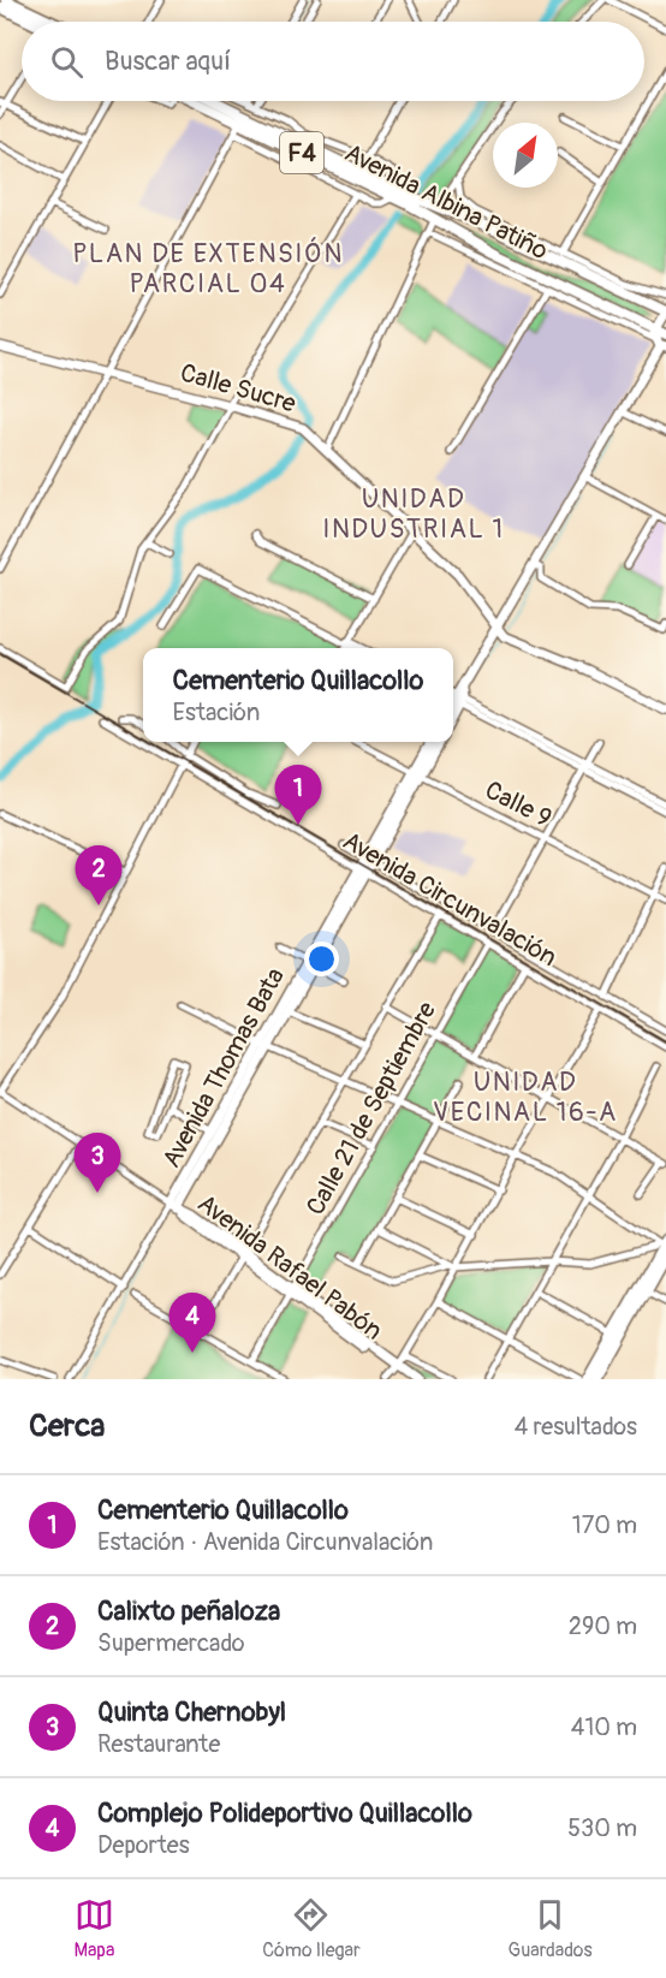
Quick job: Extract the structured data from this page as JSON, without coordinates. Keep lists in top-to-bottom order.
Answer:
{
  "streets": {
    "highway": ["F4", "Avenida Albina Patiño"],
    "main road": ["Calle Sucre", "Avenida Thomas Bata", "Avenida Rafael Pabón"],
    "street": ["Calle 9", "Avenida Circunvalación", "Calle 21 de Septiembre"]
  },
  "crossings": [
    ["Calle 9", "Avenida Thomas Bata"],
    ["Avenida Circunvalación", "Avenida Thomas Bata"],
    ["Avenida Circunvalación", "Calle 21 de Septiembre"],
    ["Avenida Thomas Bata", "Avenida Rafael Pabón"],
    ["Calle 21 de Septiembre", "Avenida Rafael Pabón"]
  ],
  "districts": ["PLAN DE EXTENSIÓN PARCIAL 04", "UNIDAD INDUSTRIAL 1", "UNIDAD VECINAL 16-A"],
  "north": "top right",
  "page": {
    "search": "Buscar aquí",
    "popup": ["Cementerio Quillacollo", "Estación"],
    "pins": [
      "1",
      "2",
      "3",
      "4"
    ],
    "heading": ["Cerca", "4 resultados"],
    "list": [
      {
        "mark": "1",
        "name": "Cementerio Quillacollo",
        "note": "Estación · Avenida Circunvalación",
        "value": "170 m"
      },
      {
        "mark": "2",
        "name": "Calixto peñaloza",
        "note": "Supermercado",
        "value": "290 m"
      },
      {
        "mark": "3",
        "name": "Quinta Chernobyl",
        "note": "Restaurante",
        "value": "410 m"
      },
      {
        "mark": "4",
        "name": "Complejo Polideportivo Quillacollo",
        "note": "Deportes",
        "value": "530 m"
      }
    ],
    "nav": ["Mapa", "Cómo llegar", "Guardados"]
  }
}
